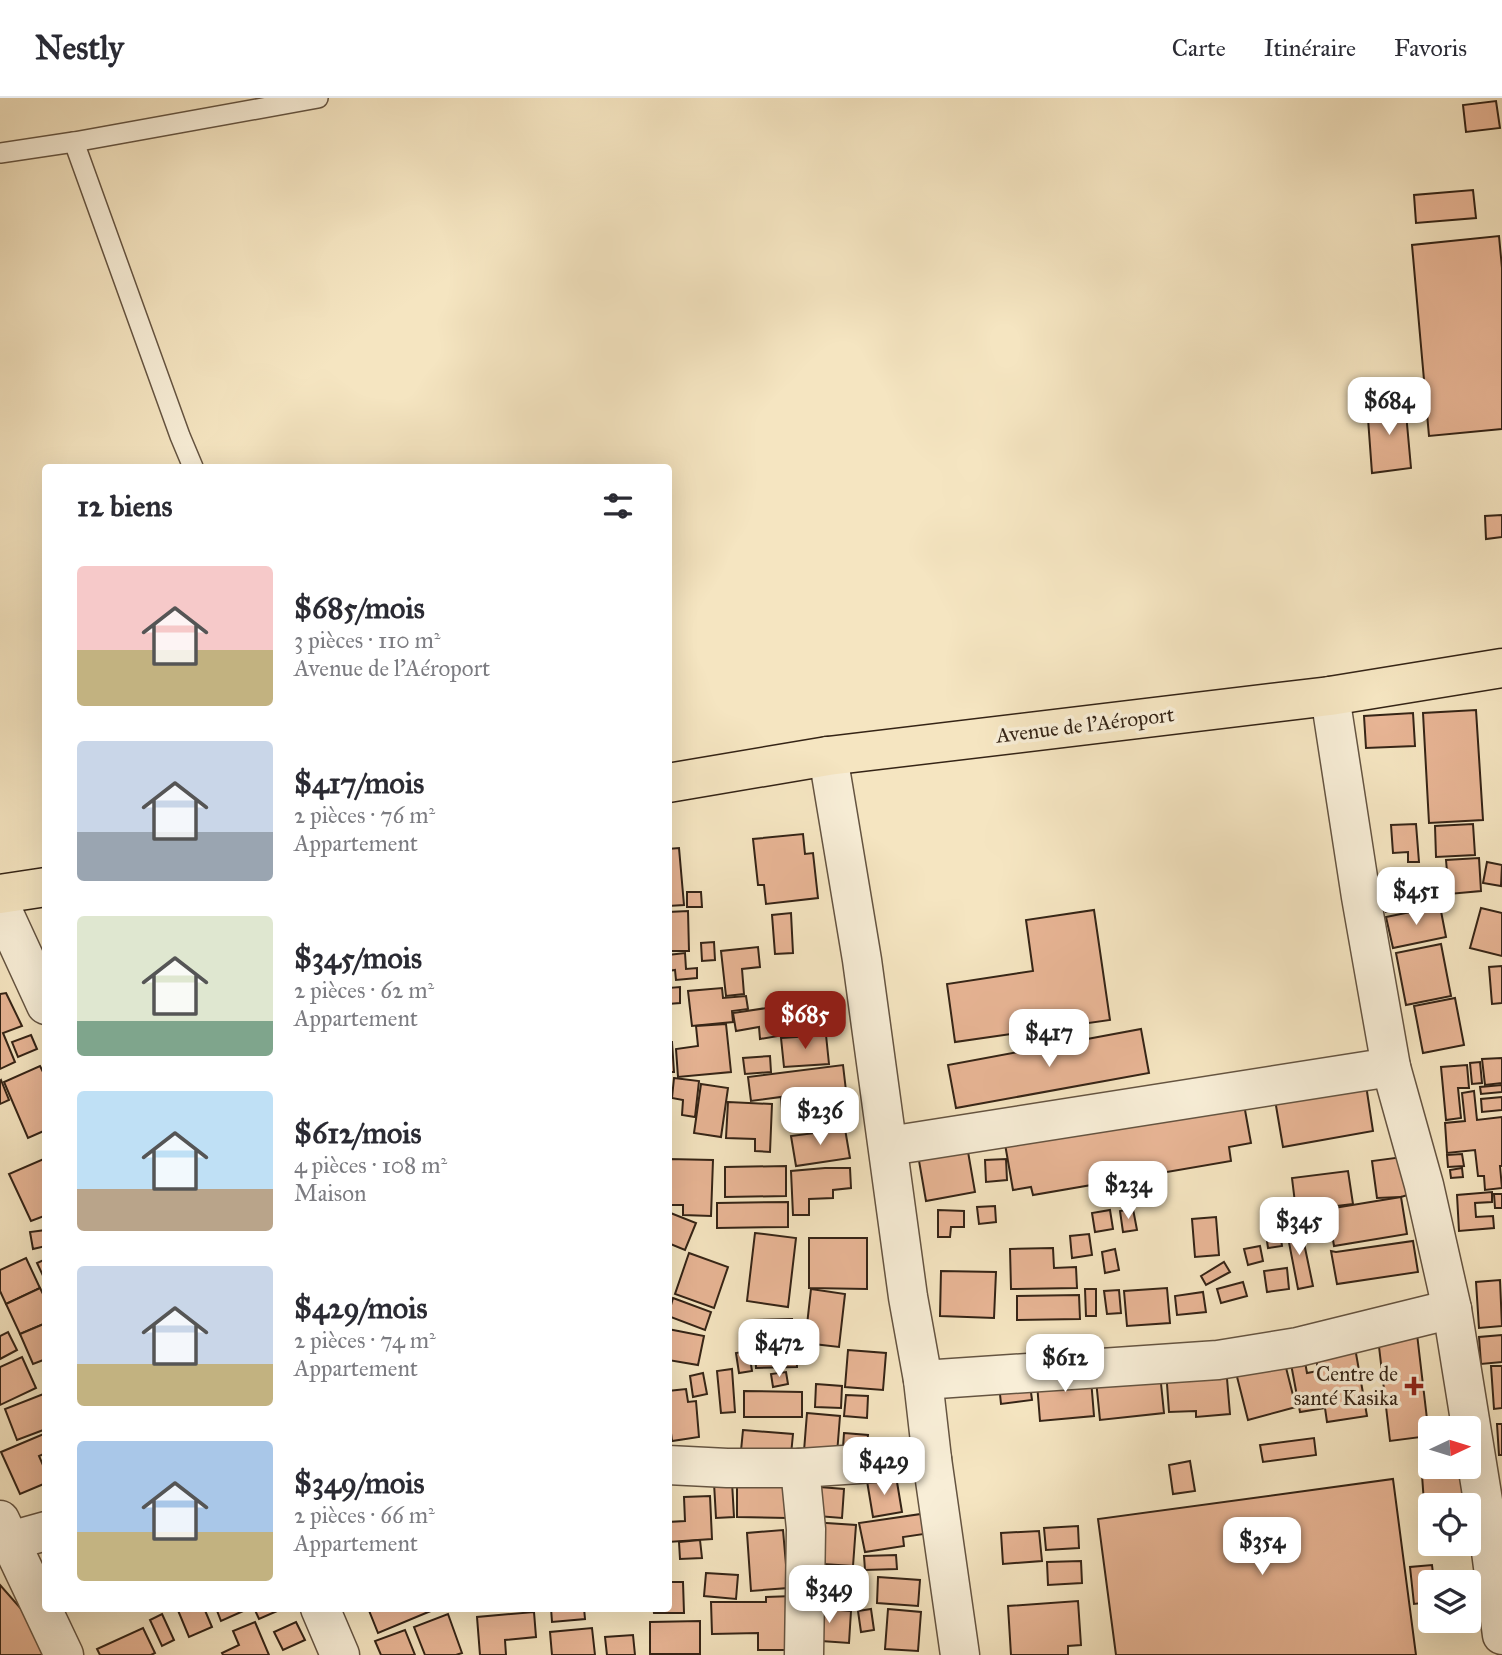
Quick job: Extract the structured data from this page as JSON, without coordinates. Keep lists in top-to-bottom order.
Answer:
{
  "streets": {
    "highway": ["Avenue de l'Aéroport"]
  },
  "places": {
    "health": ["Centre de santé Kasika"]
  },
  "north": "right",
  "page": {
    "header": "Nestly",
    "nav": ["Carte", "Itinéraire", "Favoris"],
    "price": [
      "$684",
      "$451",
      "$685",
      "$417",
      "$236",
      "$234",
      "$345",
      "$472",
      "$612",
      "$429",
      "$354",
      "$349"
    ],
    "heading": "12 biens",
    "list": [
      {
        "name": "$685/mois",
        "note": "3 pièces · 110 m² · Avenue de l'Aéroport"
      },
      {
        "name": "$417/mois",
        "note": "2 pièces · 76 m² · Appartement"
      },
      {
        "name": "$345/mois",
        "note": "2 pièces · 62 m² · Appartement"
      },
      {
        "name": "$612/mois",
        "note": "4 pièces · 108 m² · Maison"
      },
      {
        "name": "$429/mois",
        "note": "2 pièces · 74 m² · Appartement"
      },
      {
        "name": "$349/mois",
        "note": "2 pièces · 66 m² · Appartement"
      }
    ]
  }
}
